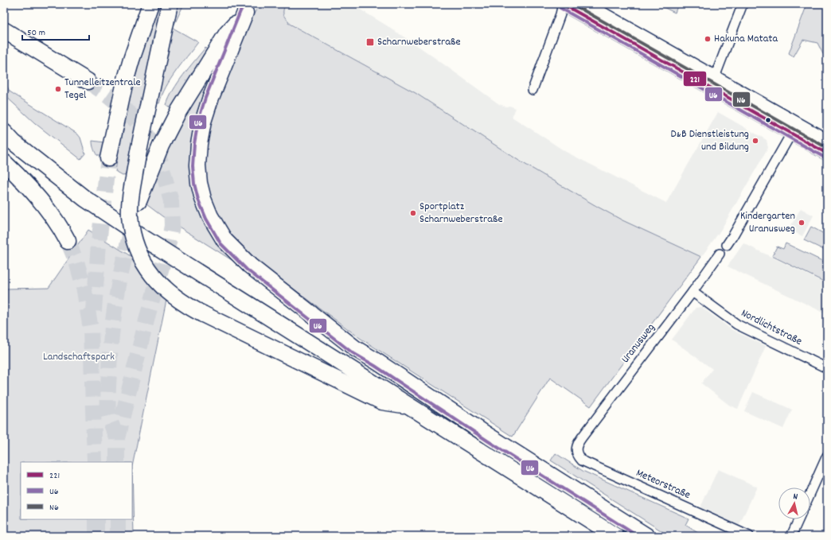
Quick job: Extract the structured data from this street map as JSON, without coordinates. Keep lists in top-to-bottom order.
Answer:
{
  "streets": {
    "street": ["Nordlichtstraße", "Uranusweg", "Meteorstraße"]
  },
  "crossings": [
    ["Nordlichtstraße", "Uranusweg"],
    ["Uranusweg", "Meteorstraße"]
  ],
  "parks": ["Landschaftspark"],
  "places": {
    "other": [
      "Hakuna Matata",
      "Tunnelleitzentrale Tegel",
      "D&B Dienstleistung und Bildung",
      "Sportplatz Scharnweberstraße",
      "Kindergarten Uranusweg"
    ],
    "transit": ["Scharnweberstraße"]
  },
  "lines": ["transit line 221", "transit line U6", "transit line N6"],
  "legend": ["221", "U6", "N6"],
  "scale_bar": "50 m",
  "north": "top"
}
